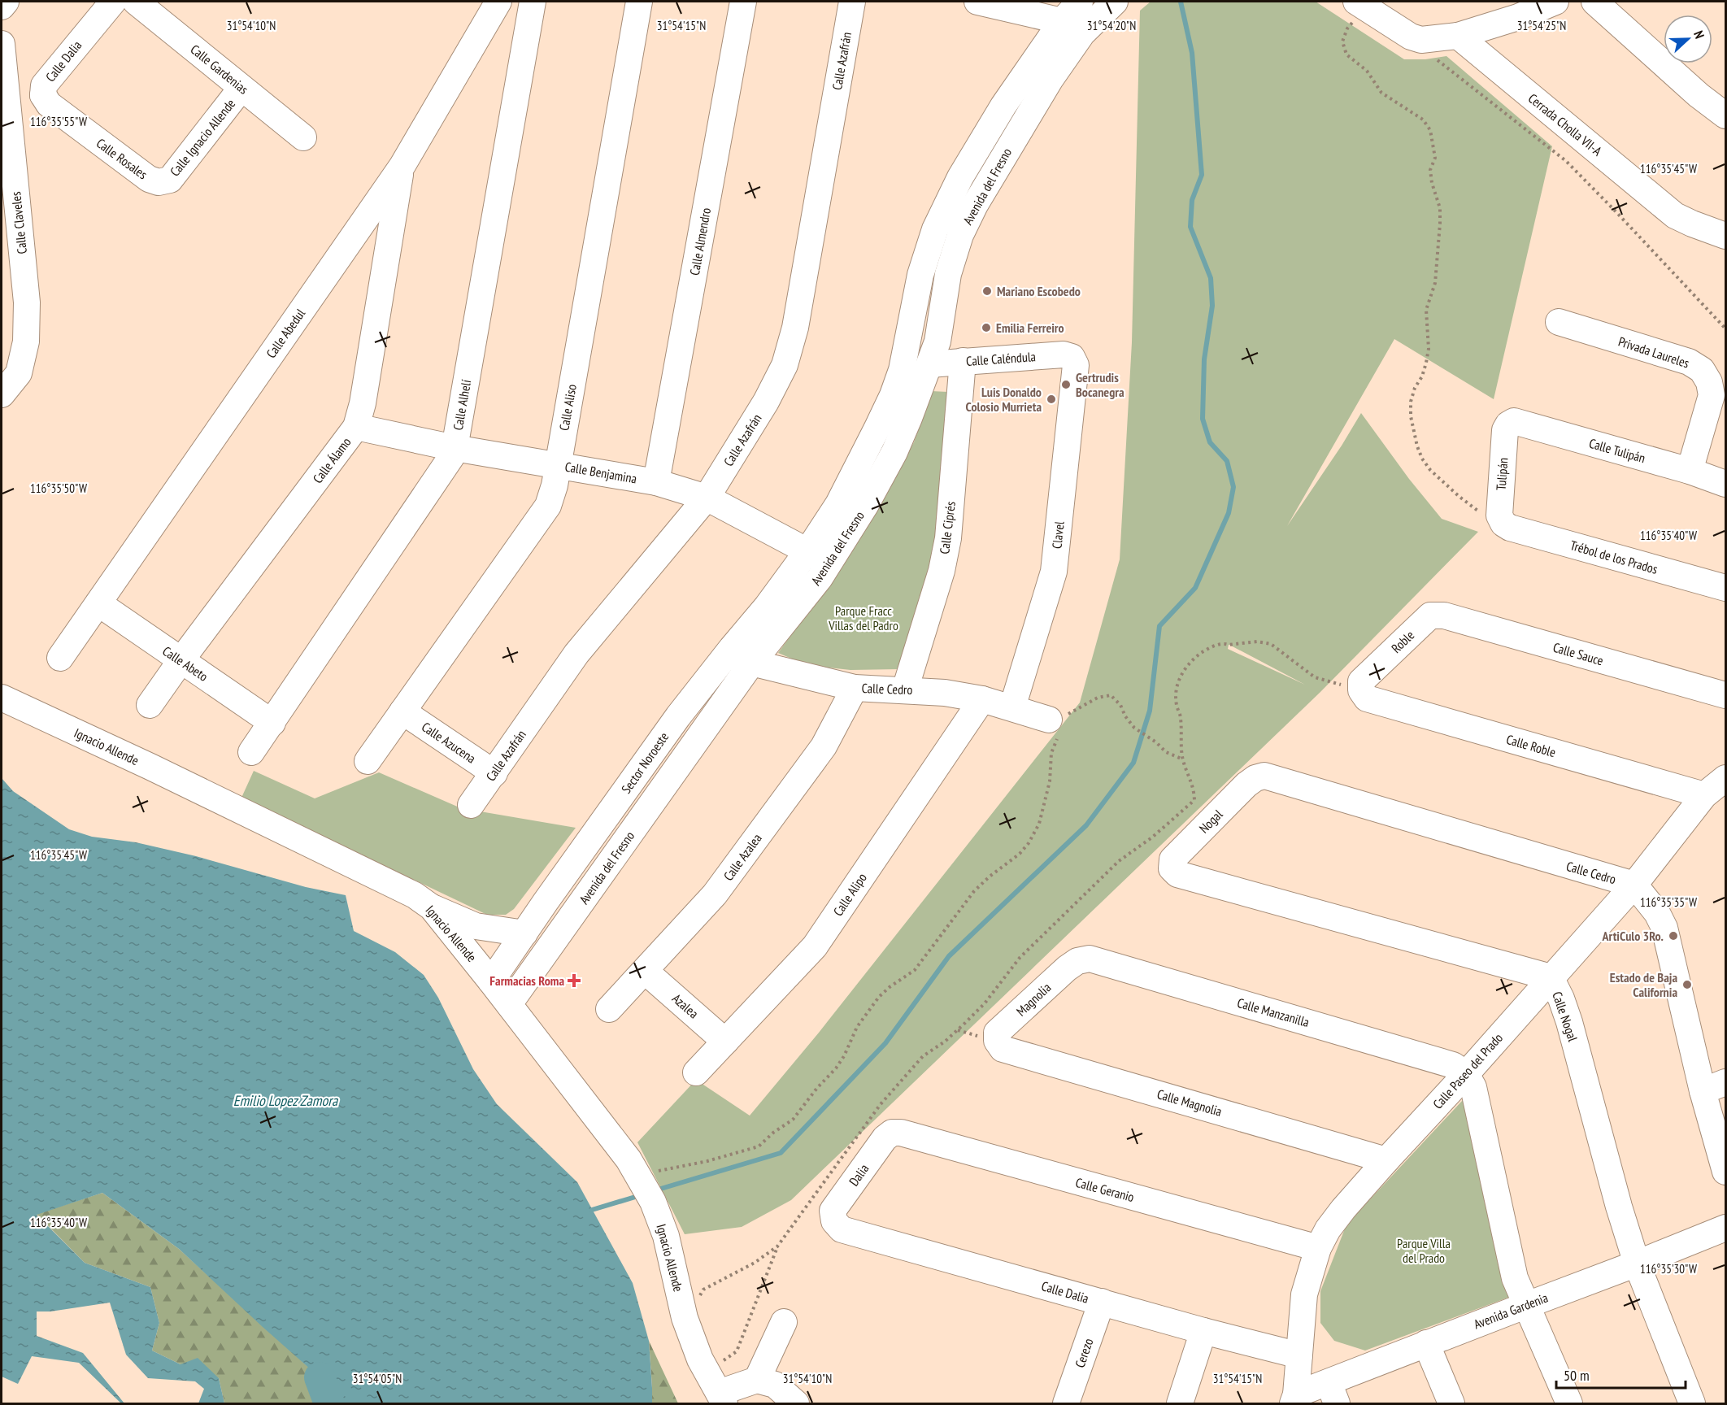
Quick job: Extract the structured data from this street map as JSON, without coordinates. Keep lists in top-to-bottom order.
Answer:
{
  "streets": {
    "street": [
      "Calle Dalia",
      "Calle Azafrán",
      "Calle Gardenias",
      "Cerrada Cholla VII-A",
      "Calle Ignacio Allende",
      "Calle Rosales",
      "Avenida del Fresno",
      "Calle Claveles",
      "Calle Almendro",
      "Calle Abedul",
      "Privada Laureles",
      "Calle Caléndula",
      "Calle Alhelí",
      "Calle Aliso",
      "Calle Tulipán",
      "Calle Álamo",
      "Calle Benjamina",
      "Tulipán",
      "Calle Ciprés",
      "Clavel",
      "Trébol de los Prados",
      "Roble",
      "Calle Sauce",
      "Calle Abeto",
      "Calle Cedro",
      "Calle Azucena",
      "Calle Roble",
      "Ignacio Allende",
      "Sector Noroeste",
      "Nogal",
      "Calle Azalea",
      "Calle Alipo",
      "Magnolia",
      "Azalea",
      "Calle Manzanilla",
      "Calle Nogal",
      "Calle Paseo del Prado",
      "Calle Magnolia",
      "Dalia",
      "Calle Geranio",
      "Avenida Gardenia",
      "Cerezo"
    ]
  },
  "crossings": [
    ["Calle Dalia", "Calle Rosales"],
    ["Calle Dalia", "Calle Claveles"],
    ["Calle Dalia", "Calle Paseo del Prado"],
    ["Calle Dalia", "Dalia"],
    ["Calle Dalia", "Cerezo"],
    ["Calle Azafrán", "Calle Benjamina"],
    ["Calle Azafrán", "Calle Azucena"],
    ["Calle Gardenias", "Calle Ignacio Allende"],
    ["Calle Ignacio Allende", "Calle Rosales"],
    ["Avenida del Fresno", "Calle Caléndula"],
    ["Avenida del Fresno", "Calle Benjamina"],
    ["Avenida del Fresno", "Calle Cedro"],
    ["Avenida del Fresno", "Ignacio Allende"],
    ["Avenida del Fresno", "Sector Noroeste"],
    ["Calle Almendro", "Calle Benjamina"],
    ["Calle Abedul", "Calle Álamo"],
    ["Calle Abedul", "Calle Abeto"],
    ["Privada Laureles", "Calle Tulipán"],
    ["Calle Caléndula", "Calle Ciprés"],
    ["Calle Caléndula", "Clavel"],
    ["Calle Alhelí", "Calle Benjamina"],
    ["Calle Alhelí", "Calle Abeto"],
    ["Calle Aliso", "Calle Benjamina"],
    ["Calle Aliso", "Calle Azucena"],
    ["Calle Tulipán", "Tulipán"],
    ["Calle Álamo", "Calle Benjamina"],
    ["Calle Álamo", "Calle Abeto"],
    ["Calle Benjamina", "Sector Noroeste"],
    ["Tulipán", "Trébol de los Prados"],
    ["Calle Ciprés", "Calle Cedro"],
    ["Clavel", "Calle Cedro"],
    ["Roble", "Calle Sauce"],
    ["Roble", "Calle Roble"],
    ["Calle Cedro", "Sector Noroeste"],
    ["Calle Cedro", "Nogal"],
    ["Calle Cedro", "Calle Azalea"],
    ["Calle Cedro", "Calle Alipo"],
    ["Calle Cedro", "Calle Paseo del Prado"],
    ["Calle Roble", "Calle Paseo del Prado"],
    ["Ignacio Allende", "Sector Noroeste"],
    ["Nogal", "Calle Nogal"],
    ["Calle Azalea", "Azalea"],
    ["Calle Alipo", "Azalea"],
    ["Magnolia", "Calle Manzanilla"],
    ["Magnolia", "Calle Magnolia"],
    ["Calle Manzanilla", "Calle Paseo del Prado"],
    ["Calle Nogal", "Calle Paseo del Prado"],
    ["Calle Nogal", "Avenida Gardenia"],
    ["Calle Paseo del Prado", "Calle Magnolia"],
    ["Calle Paseo del Prado", "Calle Geranio"],
    ["Calle Paseo del Prado", "Avenida Gardenia"],
    ["Dalia", "Calle Geranio"]
  ],
  "water": ["Emilio Lopez Zamora"],
  "parks": ["Parque Fracc Villas del Padro", "Parque Villa del Prado"],
  "places": {
    "other": [
      "Mariano Escobedo",
      "Emilia Ferreiro",
      "Gertrudis Bocanegra",
      "Luis Donaldo Colosio Murrieta",
      "ArtiCulo 3Ro.",
      "Estado de Baja California"
    ],
    "health": ["Farmacias Roma"]
  },
  "scale_bar": "50 m",
  "north": "right",
  "coordinates": [
    "31°54'25\"N",
    "31°54'10\"N",
    "31°54'15\"N",
    "31°54'20\"N",
    "116°35'55\"W",
    "116°35'45\"W",
    "116°35'50\"W",
    "116°35'40\"W",
    "116°35'35\"W",
    "116°35'30\"W",
    "31°54'05\"N"
  ]
}
